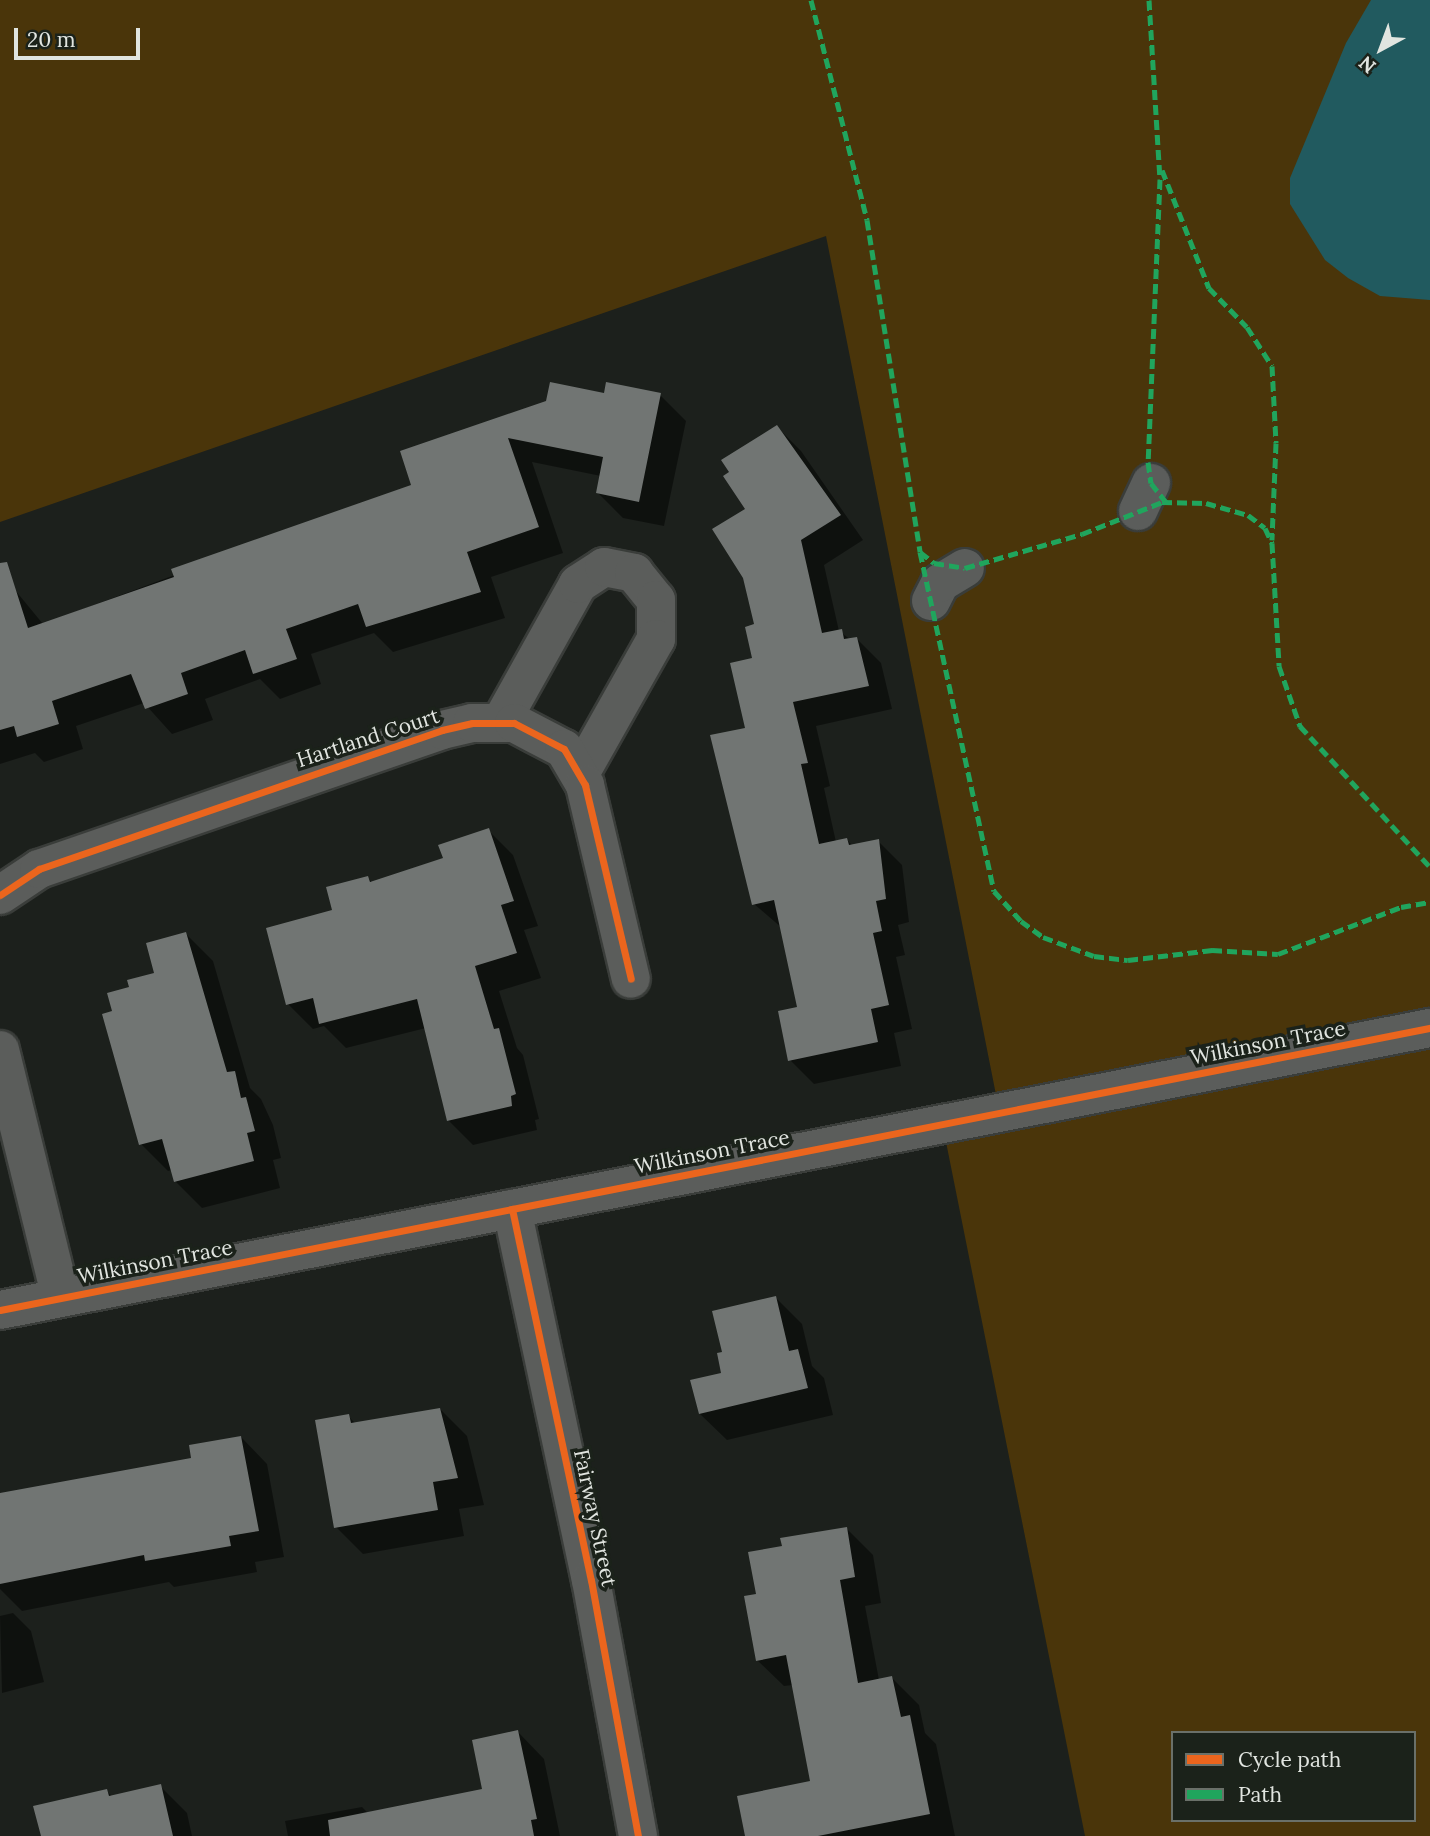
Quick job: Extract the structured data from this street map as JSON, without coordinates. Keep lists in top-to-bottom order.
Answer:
{
  "streets": {
    "street": ["Hartland Court", "Wilkinson Trace", "Fairway Street"]
  },
  "crossings": [
    ["Wilkinson Trace", "Fairway Street"]
  ],
  "legend": ["Cycle path", "Path"],
  "scale_bar": "20 m",
  "north": "bottom left"
}
